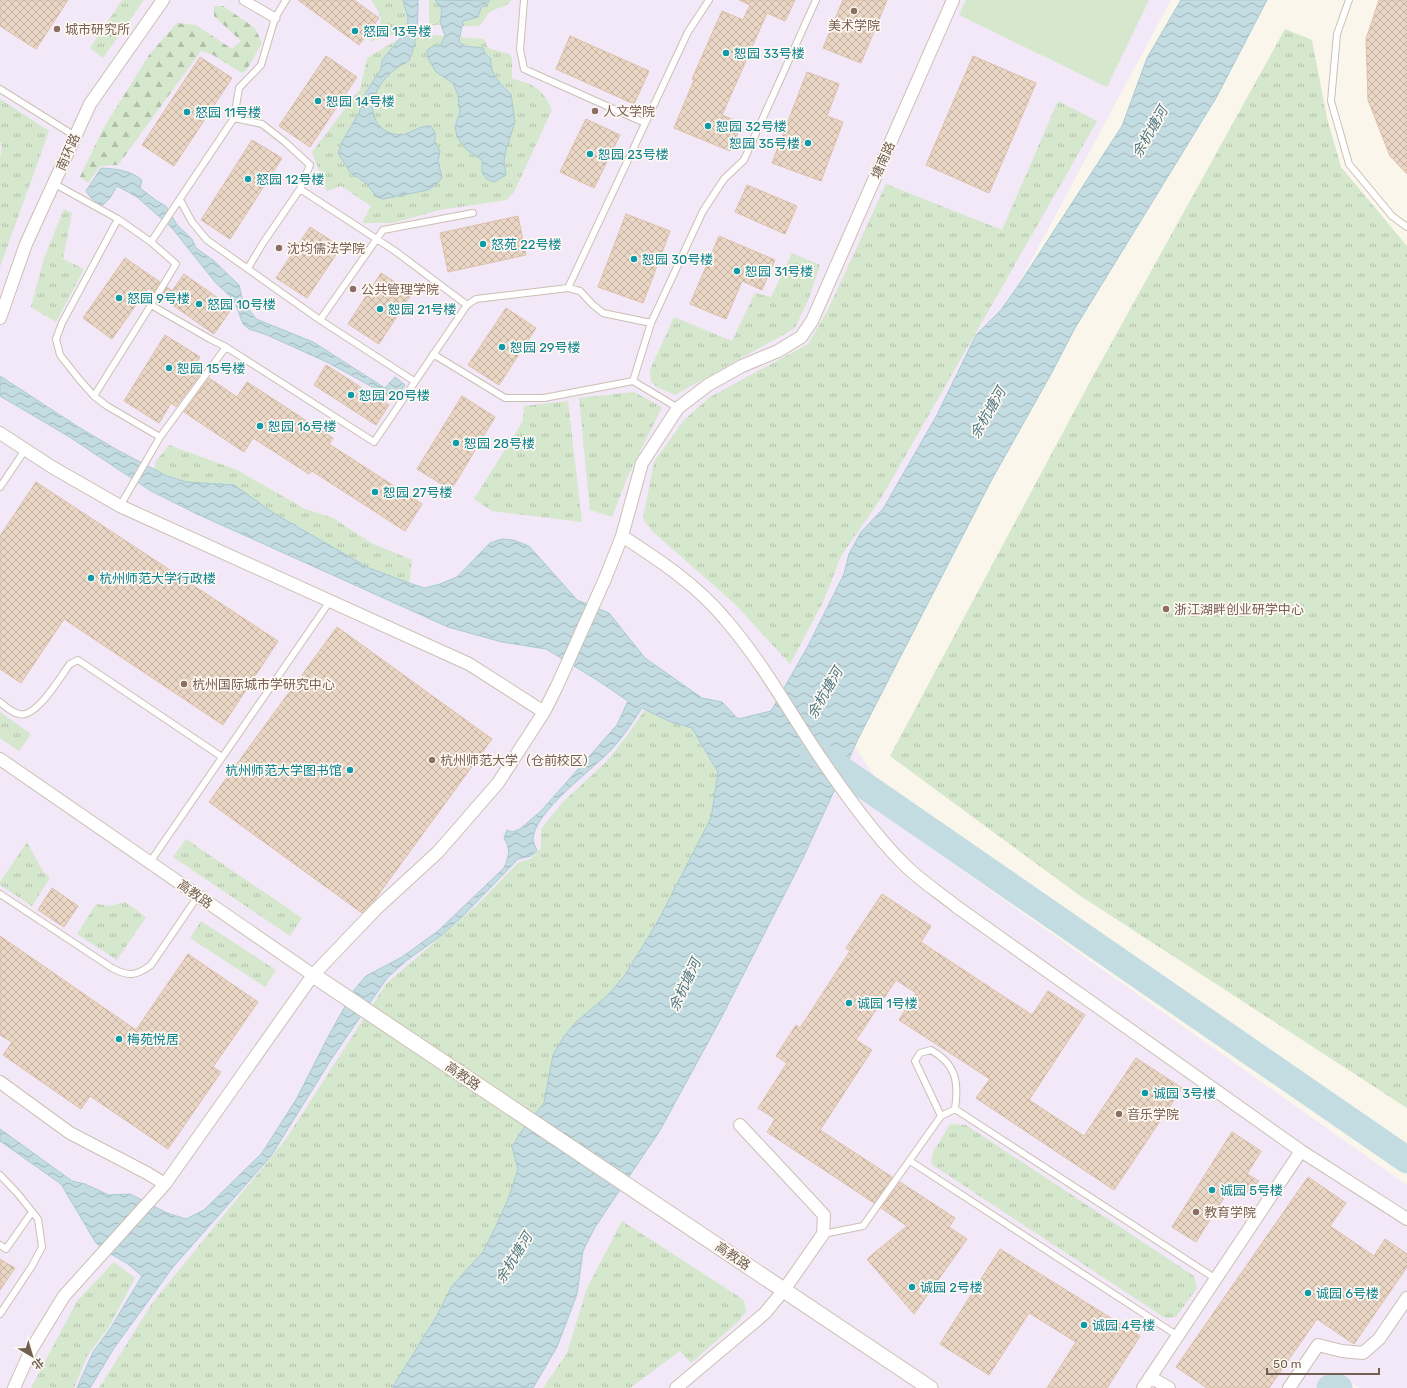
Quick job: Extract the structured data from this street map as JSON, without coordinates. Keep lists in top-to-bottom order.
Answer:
{
  "streets": {
    "street": ["南环路", "塘南路", "高教路"]
  },
  "crossings": [
    ["塘南路", "高教路"]
  ],
  "water": ["余杭塘河"],
  "places": [
    "美术学院",
    "城市研究所",
    "怒园 13号楼",
    "恕园 33号楼",
    "恕园 14号楼",
    "人文学院",
    "怒园 11号楼",
    "恕园 32号楼",
    "恕园 35号楼",
    "恕园 23号楼",
    "怒园 12号楼",
    "怒苑 22号楼",
    "沈均儒法学院",
    "恕园 30号楼",
    "恕园 31号楼",
    "公共管理学院",
    "怒园 9号楼",
    "怒园 10号楼",
    "恕园 21号楼",
    "恕园 29号楼",
    "恕园 15号楼",
    "恕园 20号楼",
    "恕园 16号楼",
    "恕园 28号楼",
    "恕园 27号楼",
    "杭州师范大学行政楼",
    "浙江湖畔创业研学中心",
    "杭州国际城市学研究中心",
    "杭州师范大学（仓前校区）",
    "杭州师范大学图书馆",
    "诚园 1号楼",
    "梅苑悦居",
    "诚园 3号楼",
    "音乐学院",
    "诚园 5号楼",
    "教育学院",
    "诚园 2号楼",
    "诚园 6号楼",
    "诚园 4号楼"
  ],
  "scale_bar": "50 m",
  "north": "bottom right"
}
